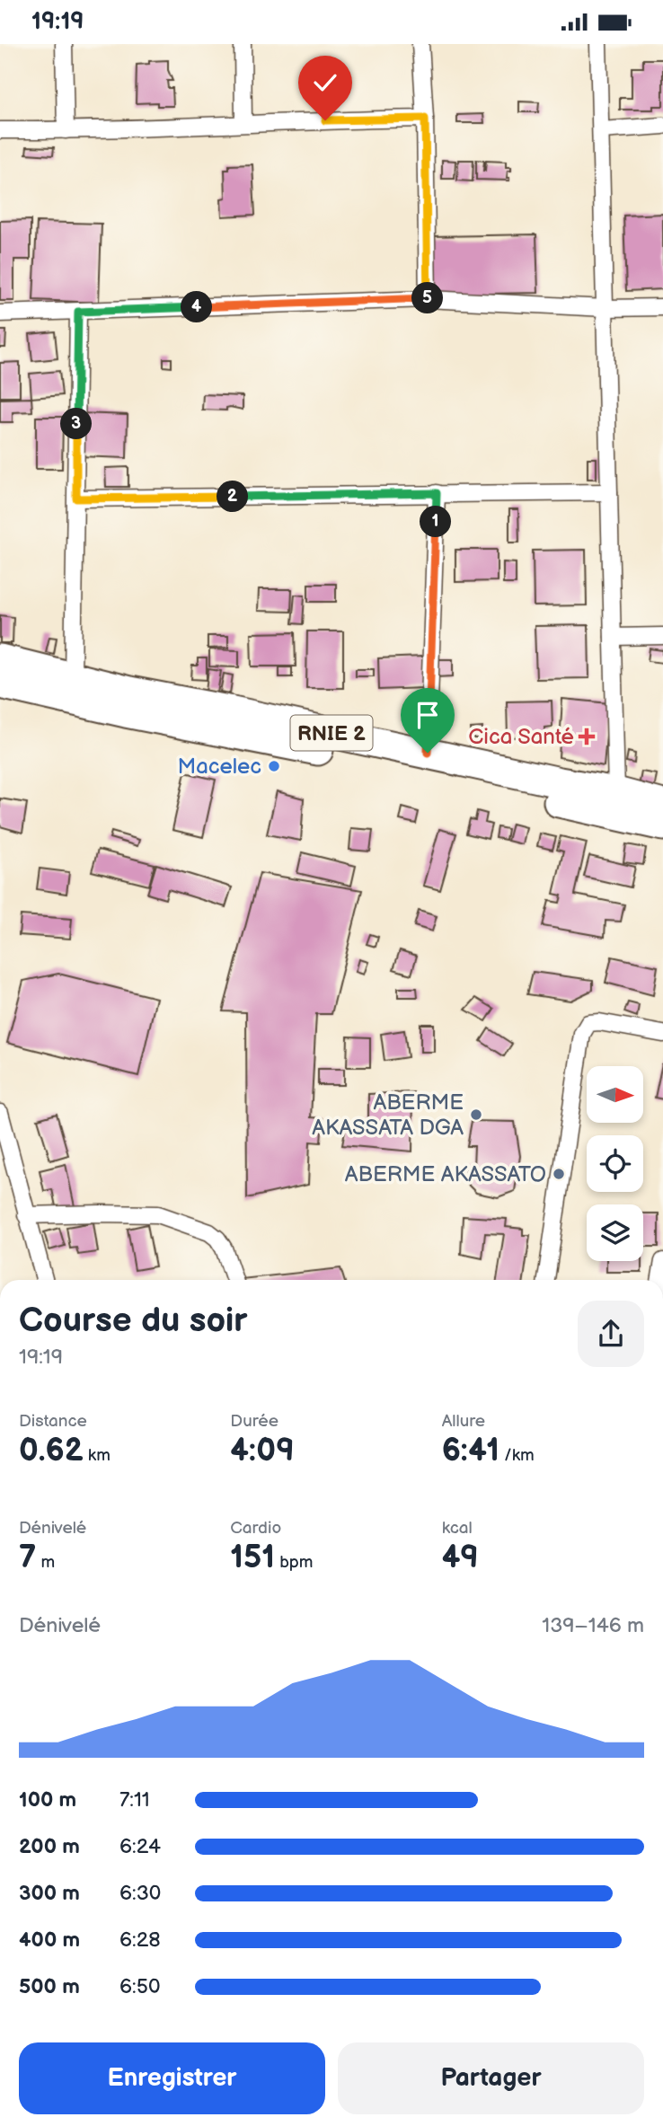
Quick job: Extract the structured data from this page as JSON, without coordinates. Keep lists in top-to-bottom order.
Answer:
{
  "streets": {
    "highway": ["RNIE 2"]
  },
  "places": {
    "health": ["Cica Santé"],
    "other": ["Macelec", "ABERME AKASSATA DGA", "ABERME AKASSATO"]
  },
  "north": "right",
  "page": {
    "status": "19:19",
    "pins": [
      "5",
      "4",
      "3",
      "2",
      "1"
    ],
    "heading": ["Course du soir", "19:19"],
    "stats": [
      ["Distance", "0.62 km"],
      ["Durée", "4:09"],
      ["Allure", "6:41 /km"],
      ["Dénivelé", "7 m"],
      ["Cardio", "151 bpm"],
      ["kcal", "49"]
    ],
    "chart": ["Dénivelé", "139–146 m"],
    "list": [
      {
        "name": "100 m",
        "note": "7:11"
      },
      {
        "name": "200 m",
        "note": "6:24"
      },
      {
        "name": "300 m",
        "note": "6:30"
      },
      {
        "name": "400 m",
        "note": "6:28"
      },
      {
        "name": "500 m",
        "note": "6:50"
      }
    ],
    "buttons": ["Enregistrer", "Partager"]
  }
}
